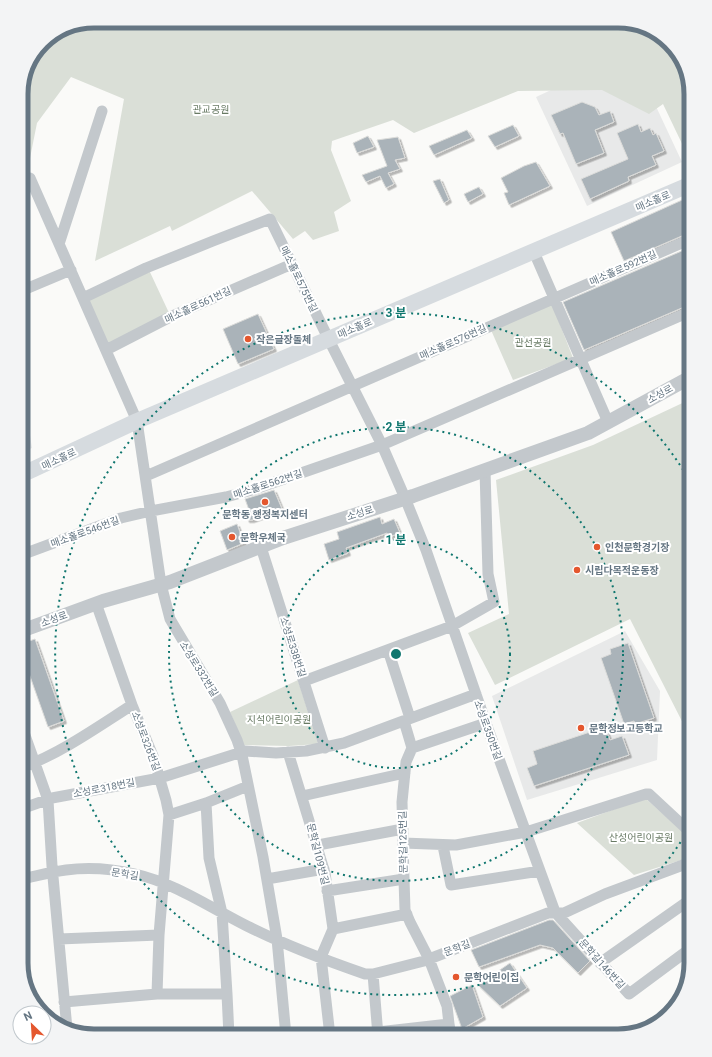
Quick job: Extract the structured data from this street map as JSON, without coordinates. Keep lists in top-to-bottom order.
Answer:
{
  "streets": {
    "main road": ["매소홀로"],
    "street": [
      "매소홀로592번길",
      "매소홀로575번길",
      "매소홀로561번길",
      "매소홀로576번길",
      "소성로",
      "매소홀로562번길",
      "매소홀로546번길",
      "소성로338번길",
      "소성로332번길",
      "소성로350번길",
      "소성로326번길",
      "소성로318번길",
      "문학길125번길",
      "문학길109번길",
      "문학길",
      "문학길146번길"
    ]
  },
  "crossings": [
    ["매소홀로", "매소홀로575번길"],
    ["매소홀로592번길", "매소홀로576번길"],
    ["매소홀로575번길", "매소홀로561번길"],
    ["소성로", "소성로338번길"],
    ["소성로", "소성로332번길"],
    ["소성로", "소성로350번길"],
    ["소성로", "소성로326번길"],
    ["매소홀로562번길", "매소홀로546번길"],
    ["소성로332번길", "문학길"],
    ["소성로350번길", "문학길"],
    ["소성로350번길", "문학길146번길"],
    ["소성로326번길", "소성로318번길"],
    ["소성로326번길", "문학길"],
    ["문학길125번길", "문학길"],
    ["문학길", "문학길146번길"]
  ],
  "parks": [
    "관교공원",
    "관선공원",
    "지석어린이공원",
    "산성어린이공원"
  ],
  "places": [
    "작은글장돌체",
    "문학동 행정복지센터",
    "문학우체국",
    "인천문학경기장",
    "시립다목적운동장",
    "문학정보고등학교",
    "문학어린이집"
  ],
  "north": "top left",
  "rings": ["3 분", "2 분", "1 분"]
}
